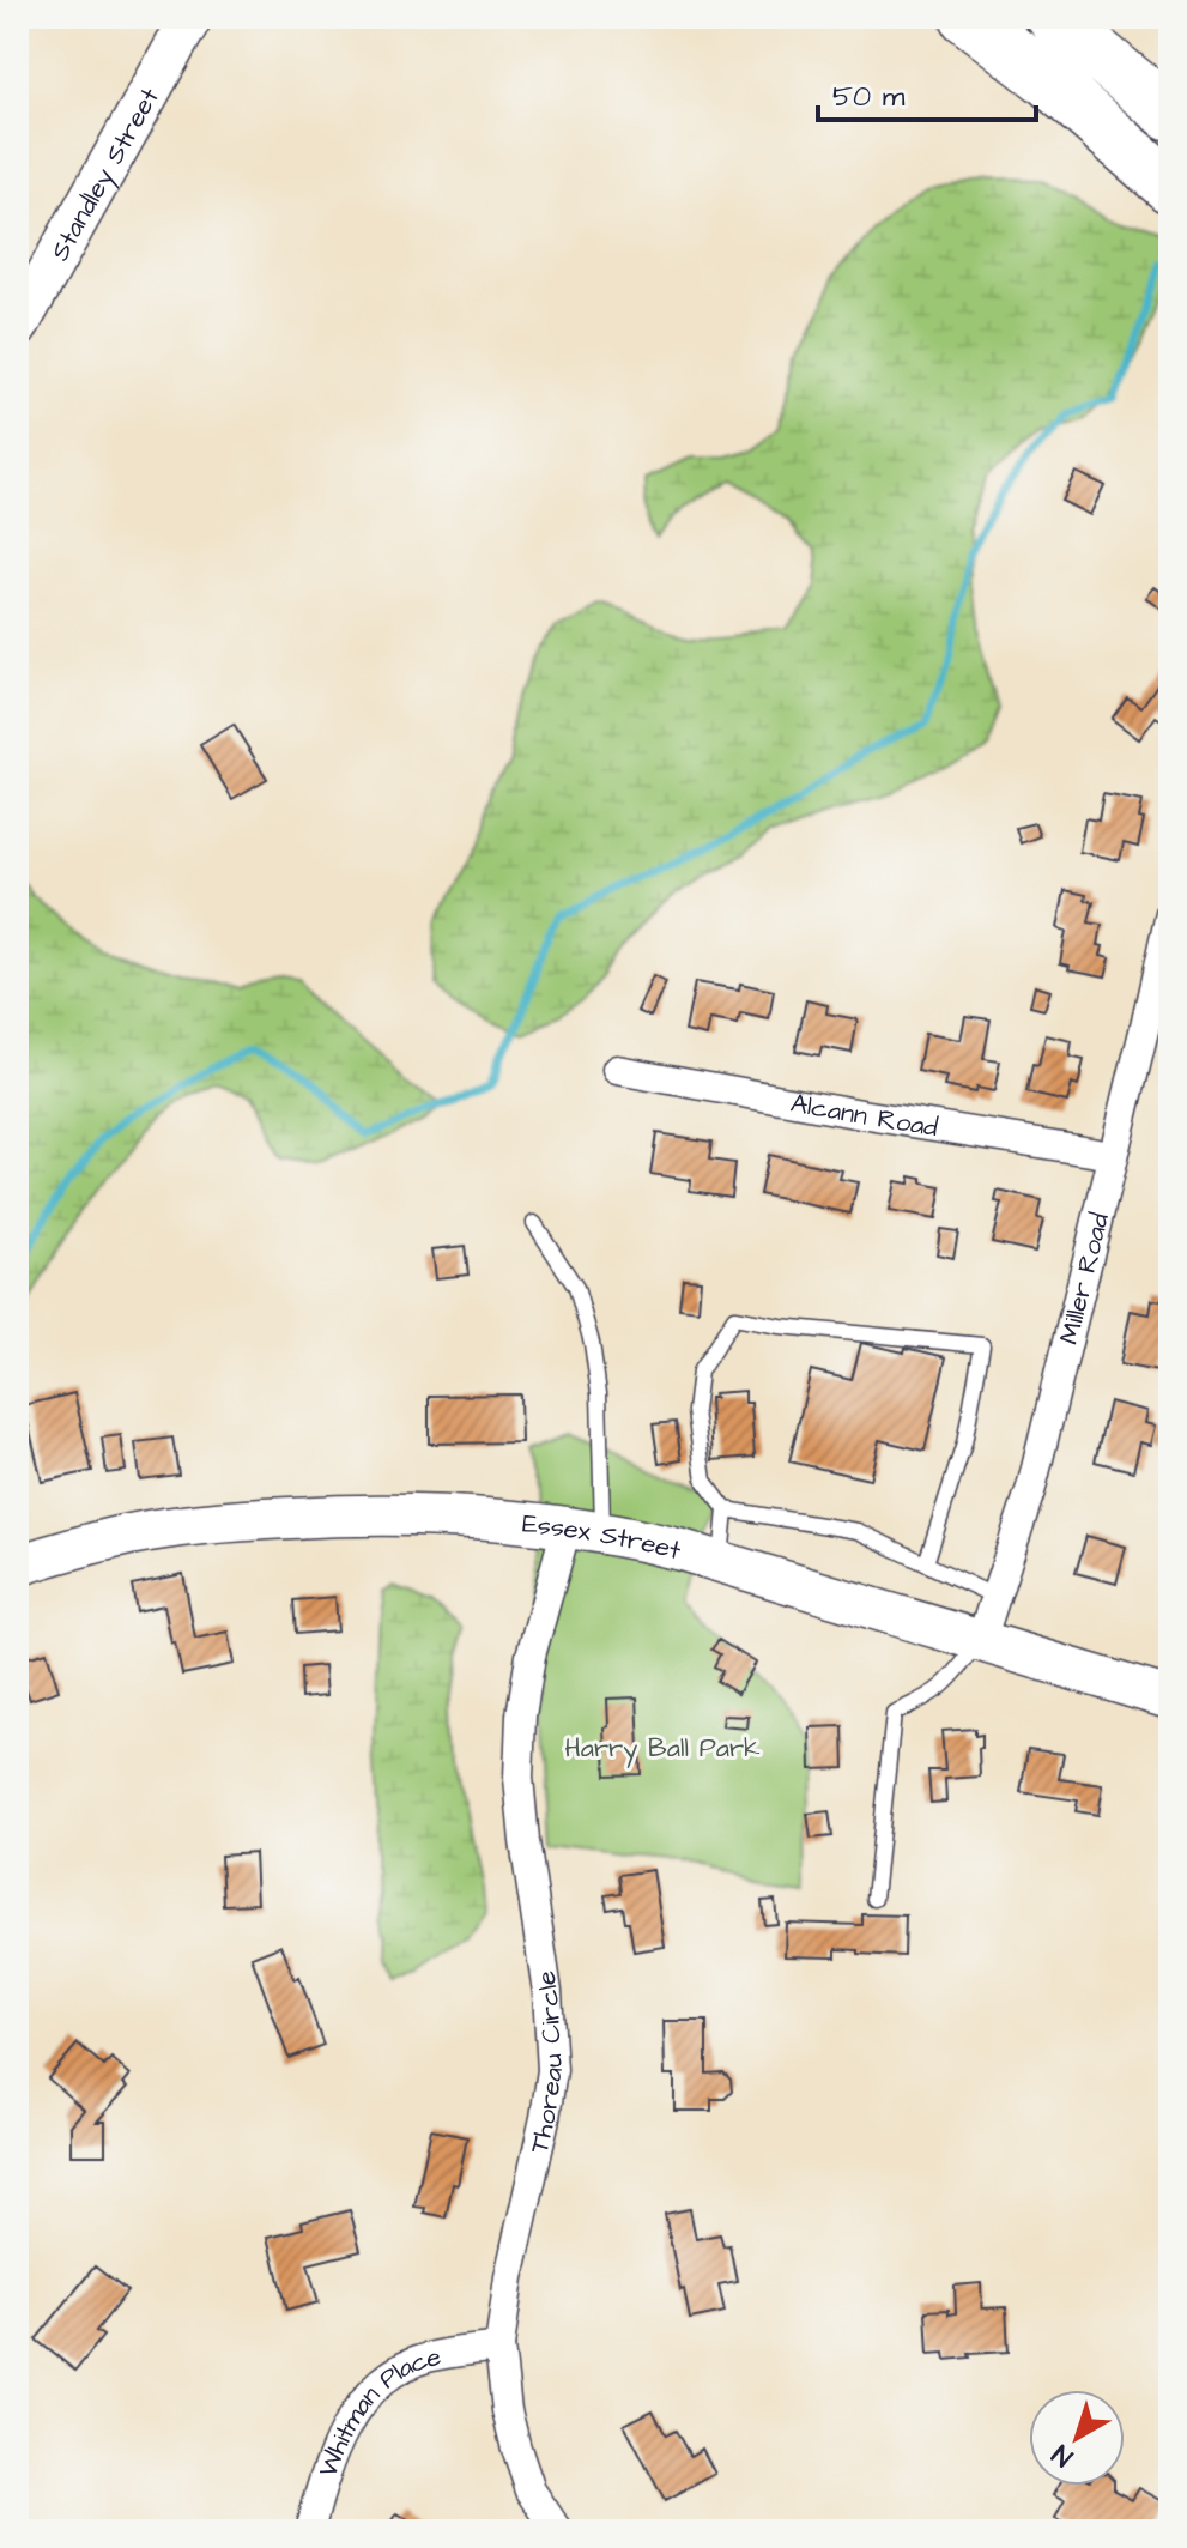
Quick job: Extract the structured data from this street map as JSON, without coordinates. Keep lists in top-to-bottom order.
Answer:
{
  "streets": {
    "main road": ["Standley Street", "Essex Street"],
    "street": [
      "Alcann Road",
      "Miller Road",
      "Thoreau Circle",
      "Whitman Place"
    ]
  },
  "crossings": [
    ["Alcann Road", "Miller Road"],
    ["Miller Road", "Essex Street"],
    ["Essex Street", "Thoreau Circle"],
    ["Thoreau Circle", "Whitman Place"]
  ],
  "parks": ["Harry Ball Park"],
  "scale_bar": "50 m",
  "north": "bottom left"
}
